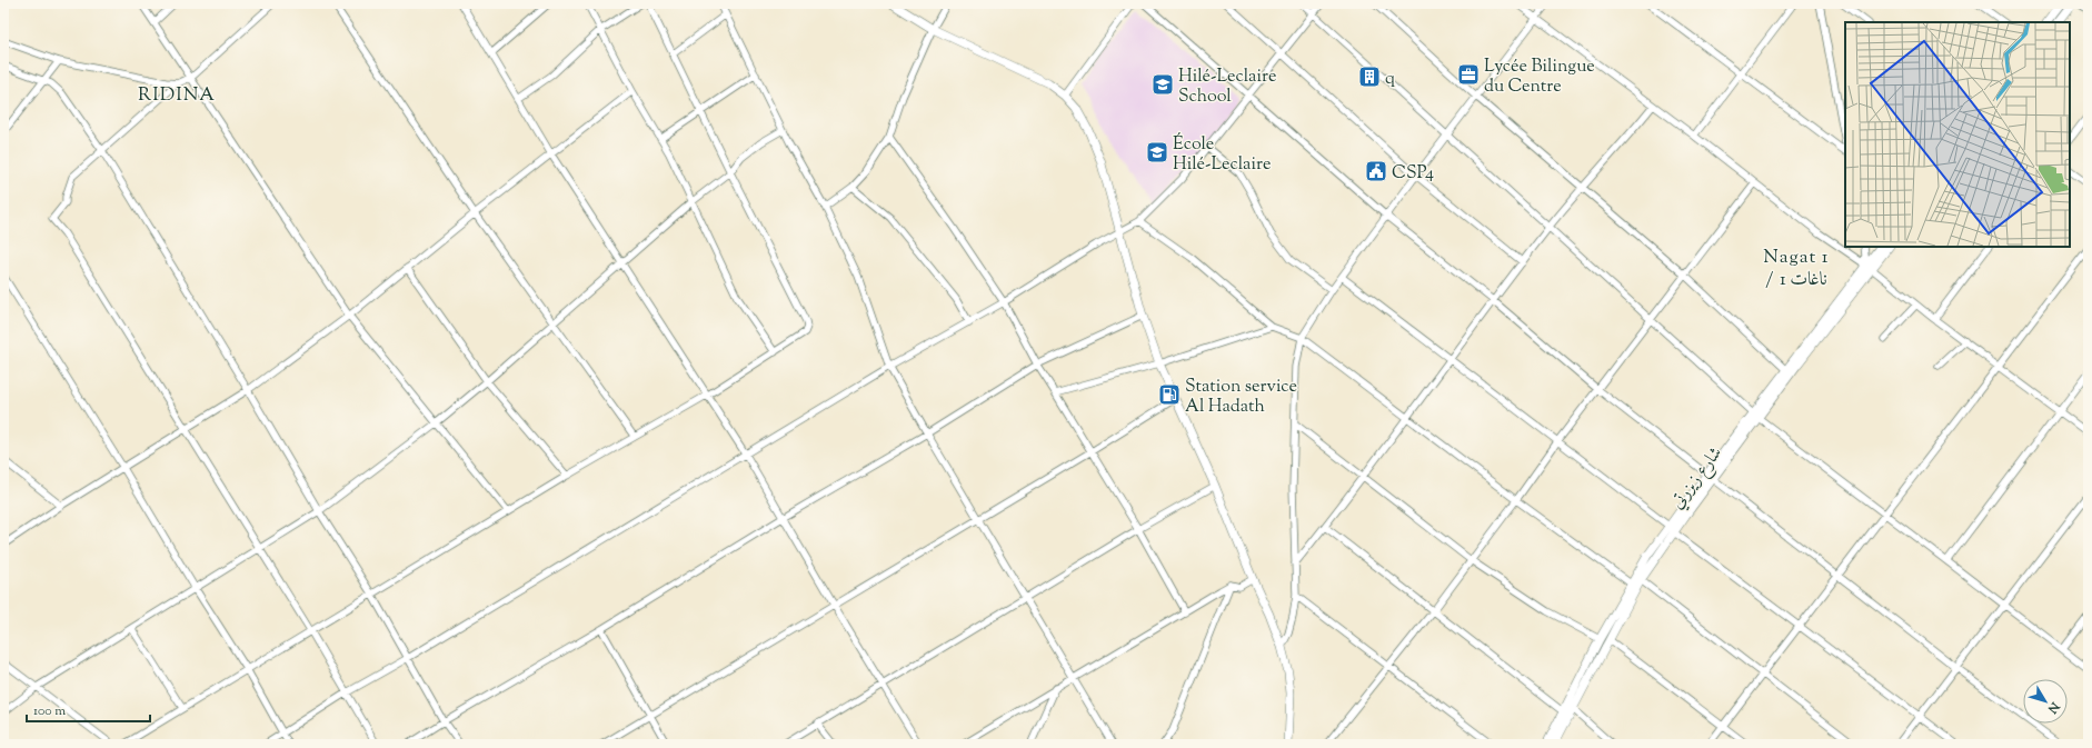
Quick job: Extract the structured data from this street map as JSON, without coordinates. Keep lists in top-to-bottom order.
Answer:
{
  "streets": {
    "street": ["شارع زيزرتي"]
  },
  "districts": ["RIDINA", "Nagat 1 / ناغات 1"],
  "places": {
    "office": ["Lycée Bilingue du Centre"],
    "building": ["q"],
    "school or university": ["Hilé-Leclaire School", "École Hilé-Leclaire"],
    "public building": ["CSP4"],
    "fuel station": ["Station service Al Hadath"]
  },
  "scale_bar": "100 m",
  "north": "bottom right"
}
